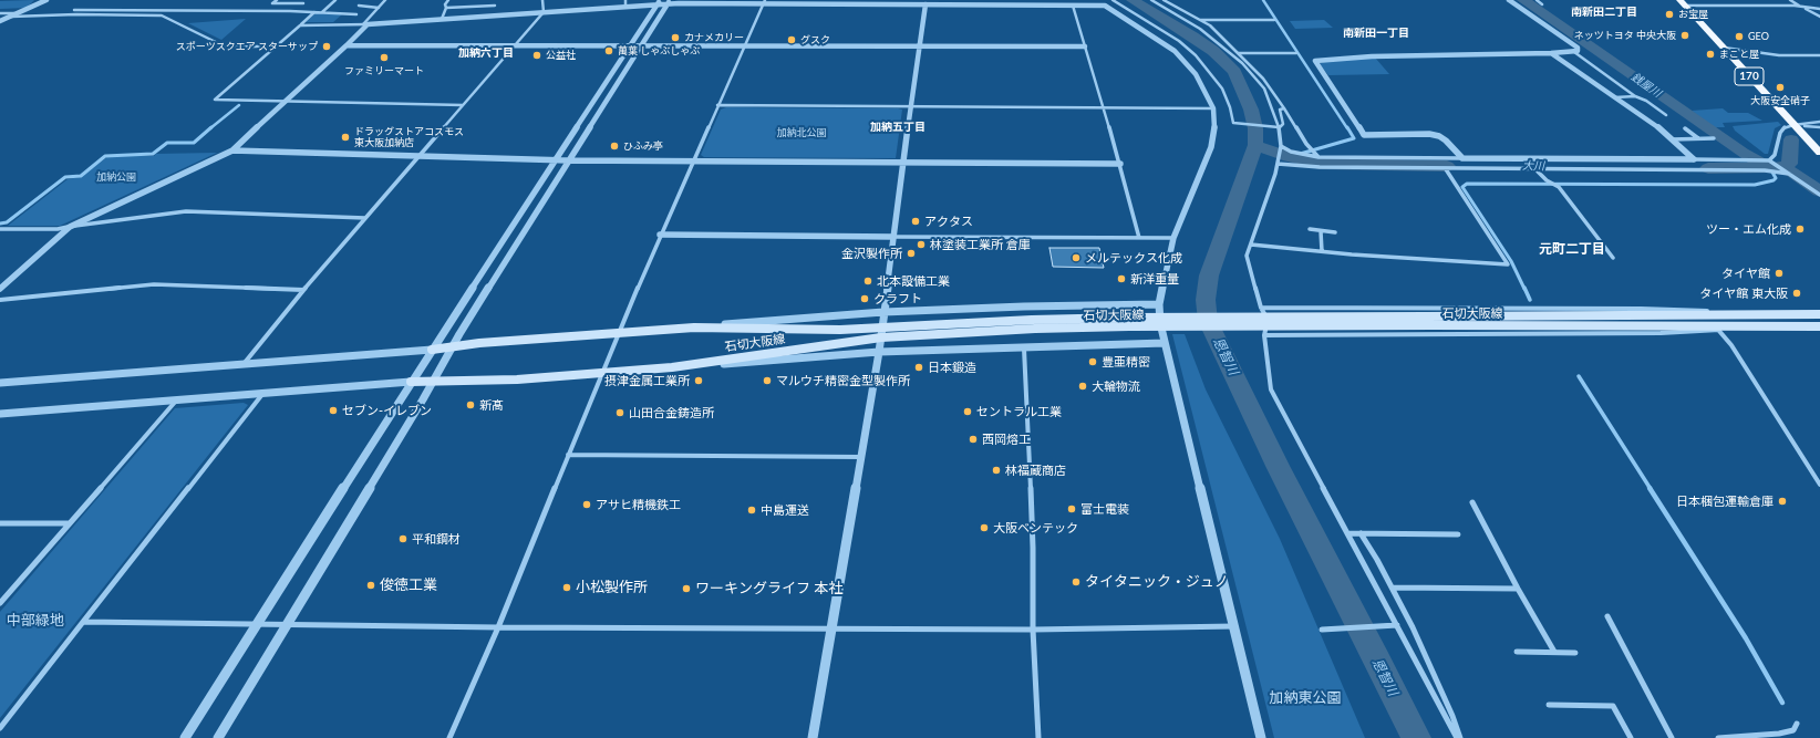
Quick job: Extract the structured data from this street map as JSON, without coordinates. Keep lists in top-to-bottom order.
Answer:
{
  "streets": {
    "highway": ["170"],
    "main road": ["石切大阪線"]
  },
  "districts": [
    "南新田二丁目",
    "南新田一丁目",
    "加納六丁目",
    "加納五丁目",
    "元町二丁目"
  ],
  "water": ["銭屋川", "大川", "恩智川"],
  "parks": [
    "加納北公園",
    "加納公園",
    "中部緑地",
    "加納東公園"
  ],
  "places": [
    "お宝屋",
    "ネッツトヨタ 中央大阪",
    "GEO",
    "カナメカリー",
    "グスク",
    "スポーツスクエア スターサップ",
    "萬葉 しゃぶしゃぶ",
    "まこと屋",
    "公益社",
    "ファミリーマート",
    "大阪安全硝子",
    "ドラッグストアコスモス 東大阪加納店",
    "ひふみ亭",
    "アクタス",
    "ツー・エム化成",
    "林塗装工業所 倉庫",
    "金沢製作所",
    "メルテックス化成",
    "タイヤ館",
    "新洋重量",
    "北本設備工業",
    "タイヤ館 東大阪",
    "クラフト",
    "豊亜精密",
    "日本鍛造",
    "摂津金属工業所",
    "マルウチ精密金型製作所",
    "大輪物流",
    "新髙",
    "セブン-イレブン",
    "セントラル工業",
    "山田合金鋳造所",
    "西岡熔工",
    "林福蔵商店",
    "日本梱包運輸倉庫",
    "アサヒ精機鉄工",
    "富士電装",
    "中島運送",
    "大阪ベンテック",
    "平和鋼材",
    "タイタニック・ジュノ",
    "俊徳工業",
    "小松製作所",
    "ワーキングライフ 本社"
  ]
}
